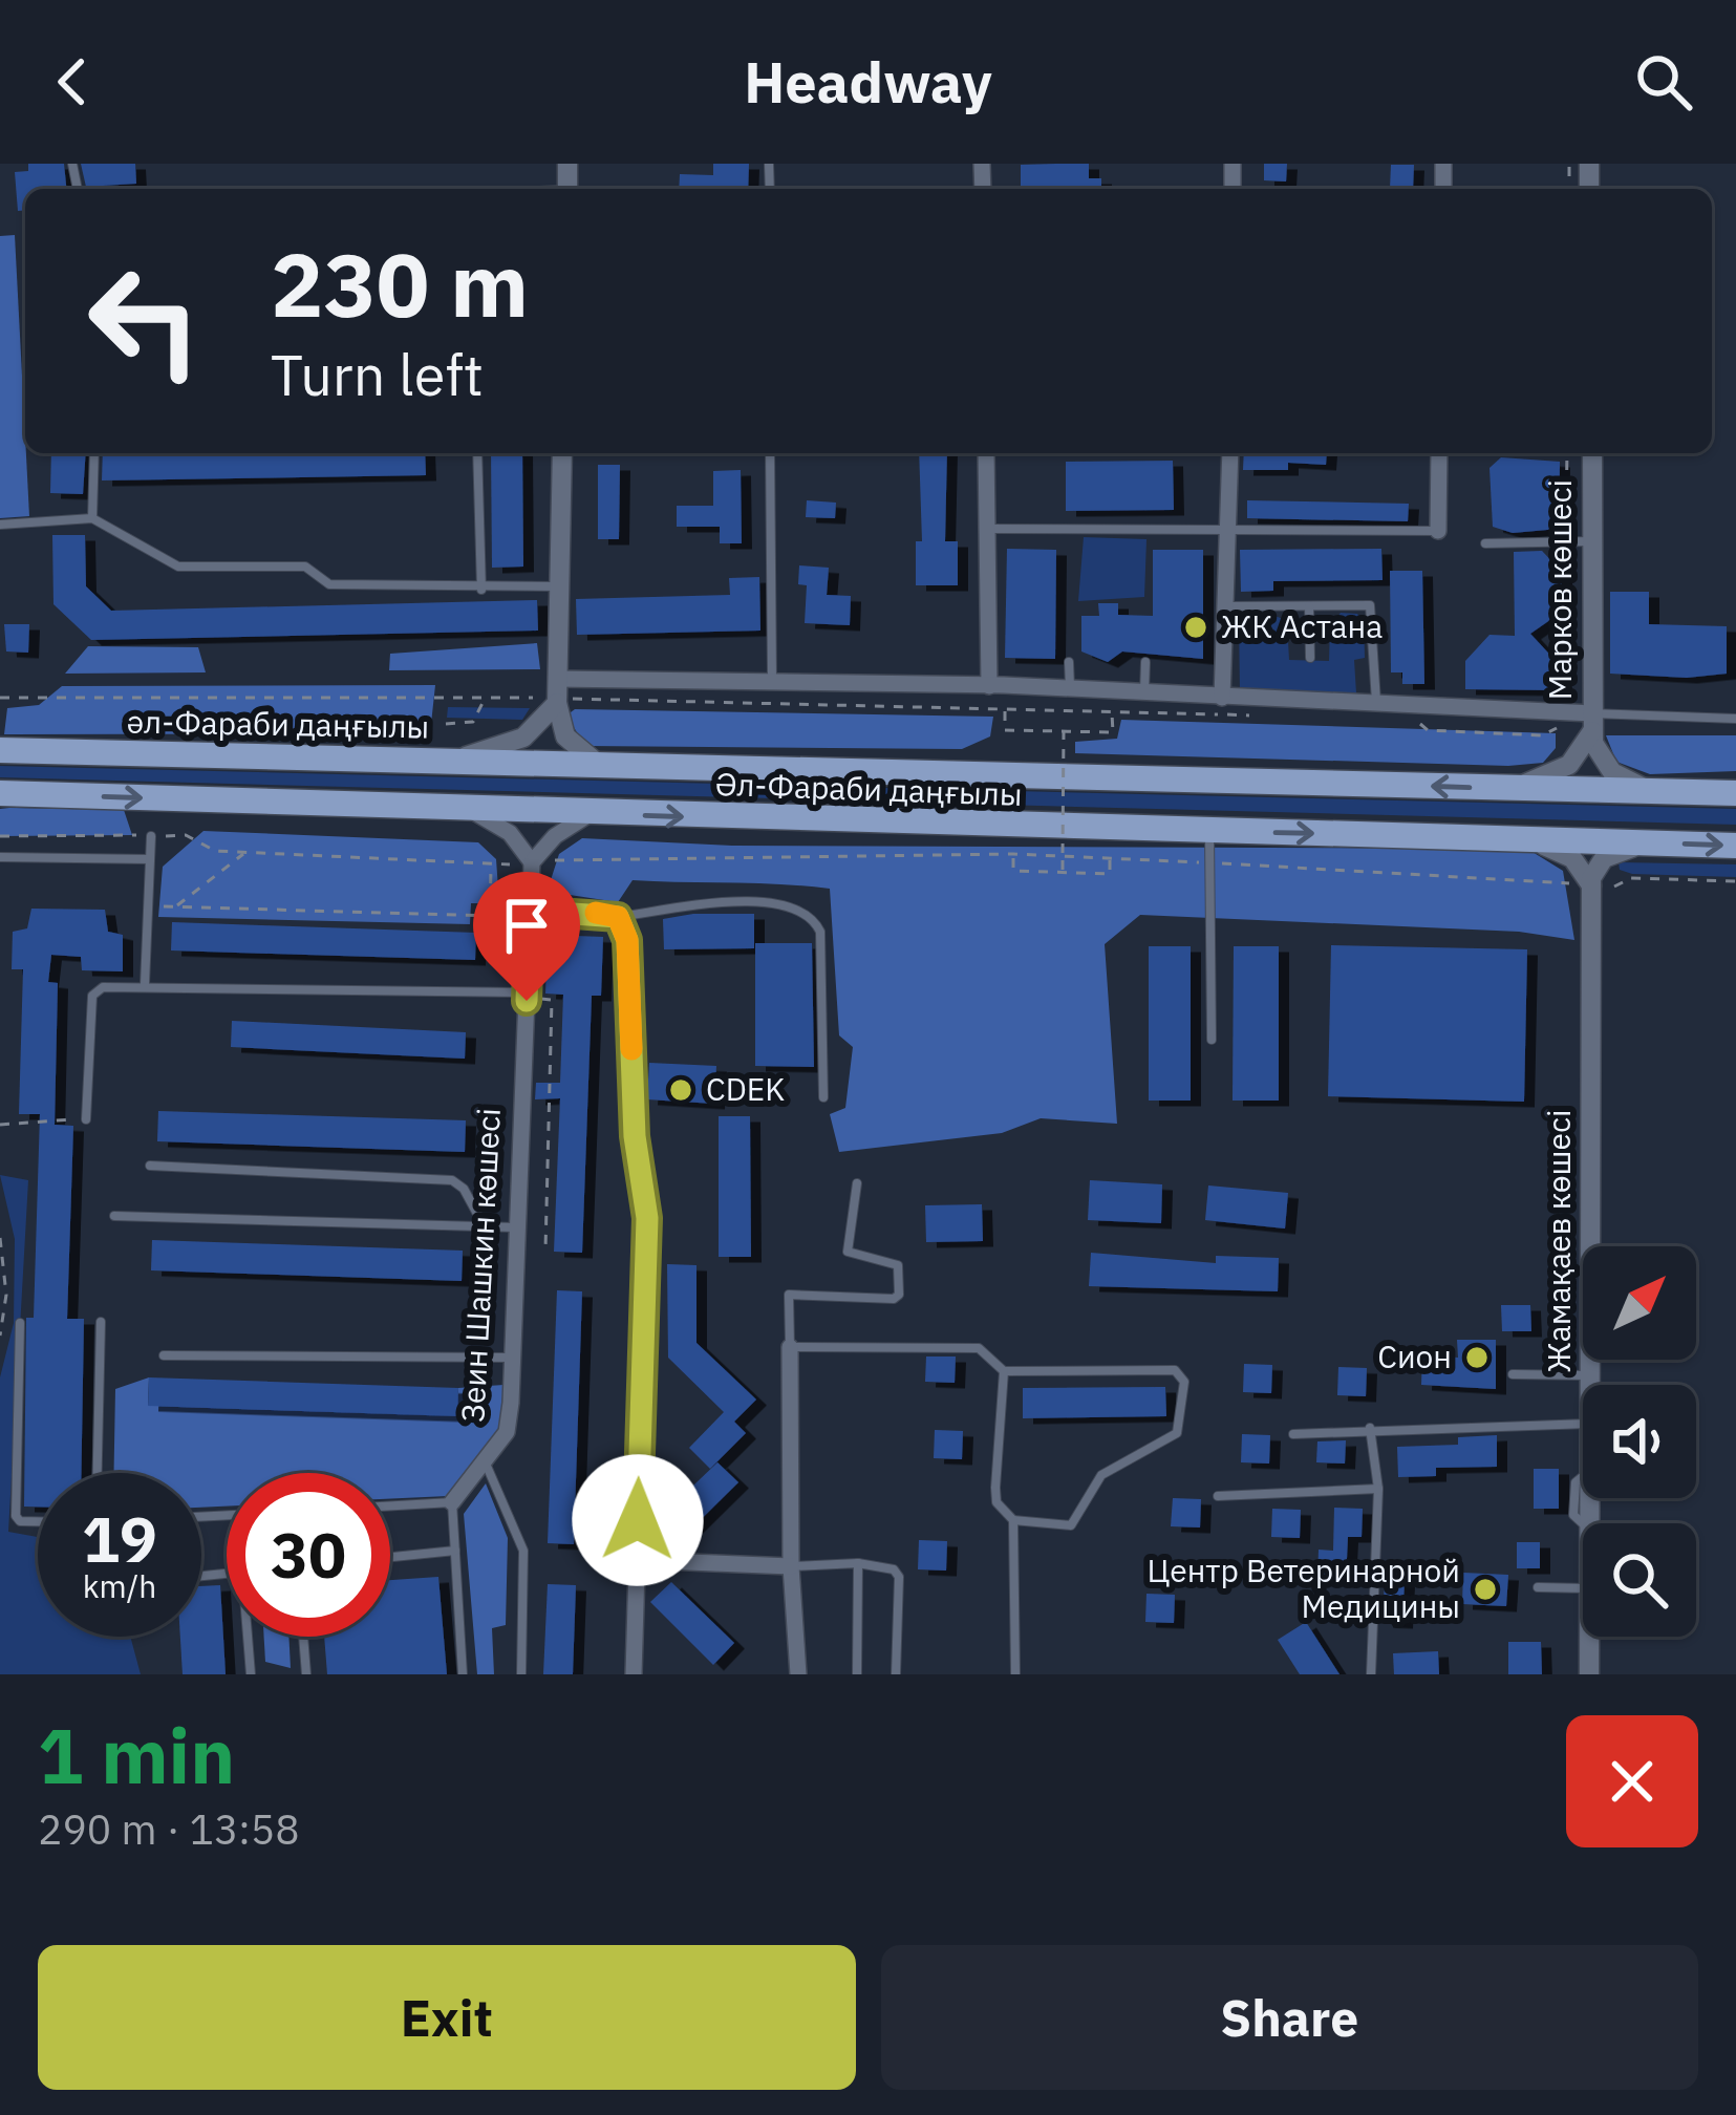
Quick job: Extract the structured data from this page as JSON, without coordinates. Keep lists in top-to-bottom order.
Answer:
{
  "streets": {
    "main road": ["әл-Фараби даңғылы", "Әл-Фараби даңғылы"],
    "street": ["Марков көшесі", "Жамақаев көшесі", "Зеин Шашкин көшесі"]
  },
  "crossings": [
    ["әл-Фараби даңғылы", "Әл-Фараби даңғылы"]
  ],
  "places": [
    "ЖК Астана",
    "CDEK",
    "Сион",
    "Центр Ветеринарной Медицины"
  ],
  "north": "top right",
  "page": {
    "header": "Headway",
    "turn": ["230 m", "Turn left"],
    "speed": "19 km/h",
    "limit": "30",
    "heading": ["1 min", "290 m · 13:58"],
    "buttons": ["Exit", "Share"]
  }
}
